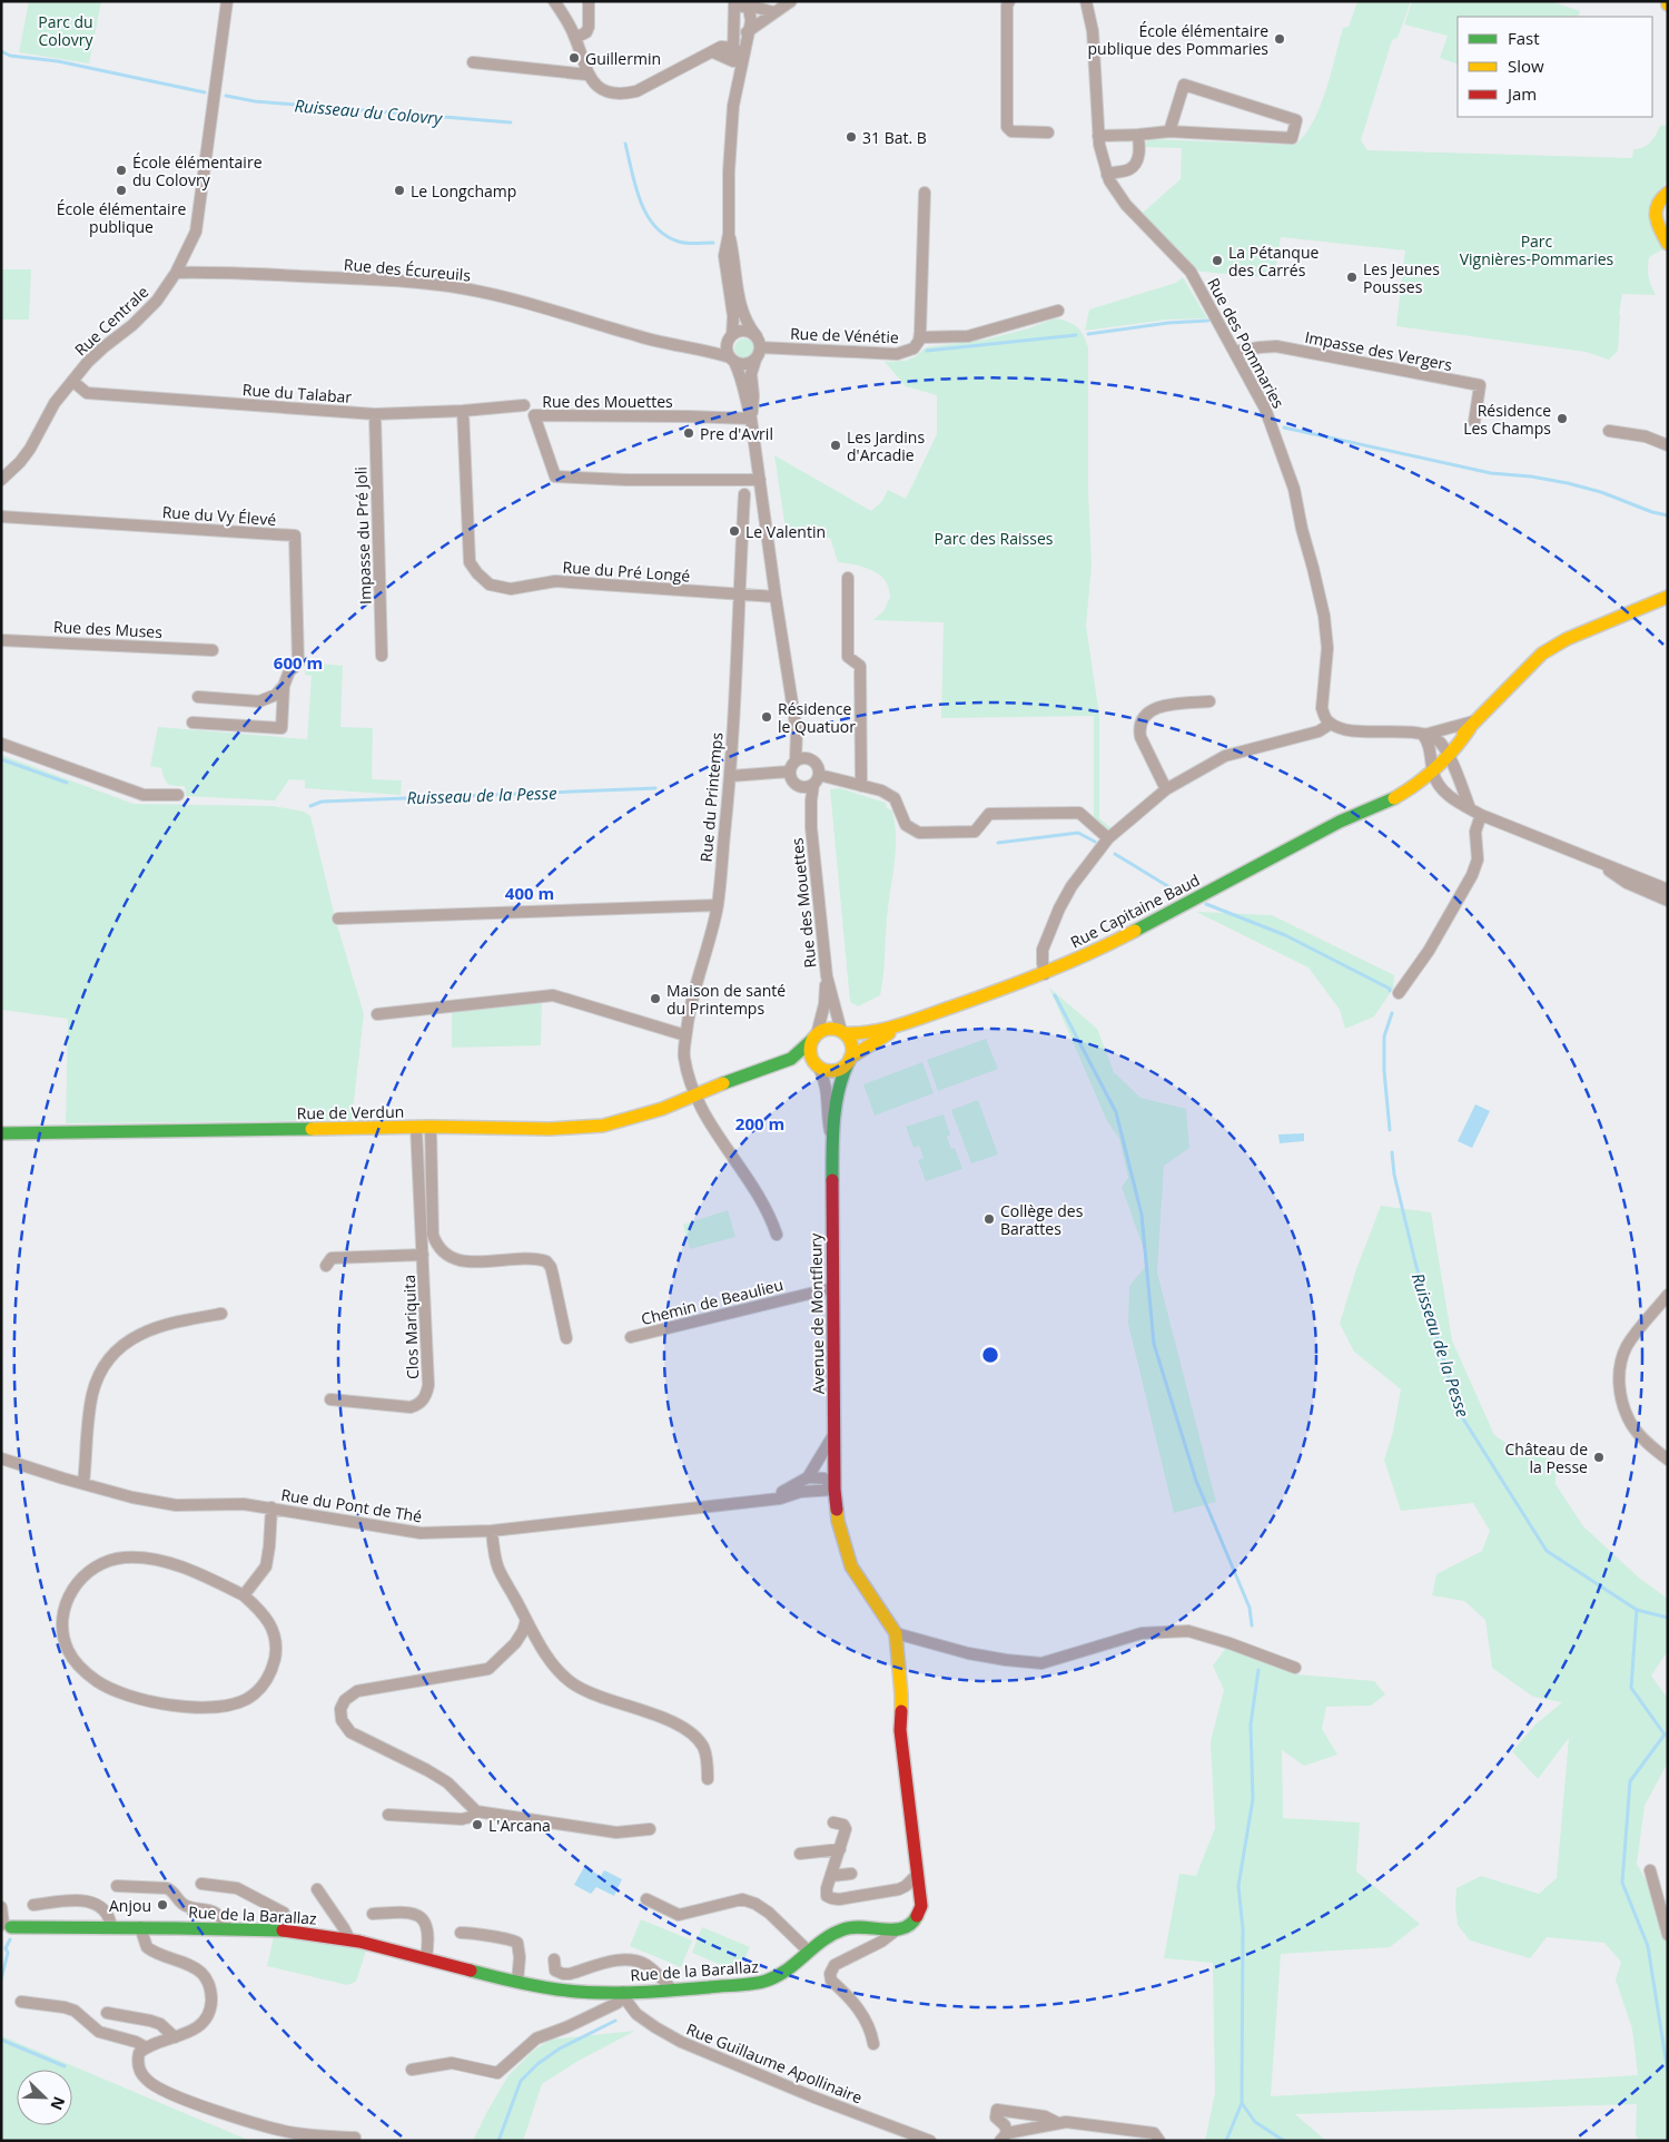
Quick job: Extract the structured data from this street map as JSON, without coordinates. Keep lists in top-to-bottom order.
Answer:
{
  "streets": {
    "main road": [
      "Rue Capitaine Baud",
      "Rue de Verdun",
      "Avenue de Montfleury",
      "Rue de la Barallaz"
    ],
    "street": [
      "Rue des Écureuils",
      "Rue Centrale",
      "Rue de Vénétie",
      "Rue des Pommaries",
      "Impasse des Vergers",
      "Rue du Talabar",
      "Rue des Mouettes",
      "Rue du Vy Élevé",
      "Impasse du Pré Joli",
      "Rue du Pré Longé",
      "Rue des Muses",
      "Rue du Printemps",
      "Chemin de Beaulieu",
      "Clos Mariquita",
      "Rue du Pont de Thé",
      "Rue Guillaume Apollinaire"
    ]
  },
  "crossings": [
    ["Rue des Écureuils", "Rue Centrale"],
    ["Rue des Écureuils", "Rue de Vénétie"],
    ["Rue Centrale", "Rue du Talabar"],
    ["Rue des Pommaries", "Impasse des Vergers"],
    ["Rue du Talabar", "Impasse du Pré Joli"],
    ["Rue du Talabar", "Rue du Pré Longé"],
    ["Rue des Mouettes", "Rue Capitaine Baud"],
    ["Rue des Mouettes", "Rue de Verdun"],
    ["Rue des Mouettes", "Avenue de Montfleury"],
    ["Rue du Pré Longé", "Rue du Printemps"],
    ["Rue du Printemps", "Rue de Verdun"],
    ["Rue Capitaine Baud", "Rue de Verdun"],
    ["Rue Capitaine Baud", "Avenue de Montfleury"],
    ["Rue de Verdun", "Avenue de Montfleury"],
    ["Rue de Verdun", "Clos Mariquita"],
    ["Chemin de Beaulieu", "Avenue de Montfleury"],
    ["Avenue de Montfleury", "Rue du Pont de Thé"],
    ["Rue de la Barallaz", "Rue Guillaume Apollinaire"]
  ],
  "water": ["Ruisseau du Colovry", "Ruisseau de la Pesse"],
  "parks": ["Parc du Colovry", "Parc Vignières-Pommaries", "Parc des Raisses"],
  "places": [
    "École élémentaire publique des Pommaries",
    "Guillermin",
    "31 Bat. B",
    "École élémentaire du Colovry",
    "École élémentaire publique",
    "Le Longchamp",
    "La Pétanque des Carrés",
    "Les Jeunes Pousses",
    "Résidence Les Champs",
    "Pre d'Avril",
    "Les Jardins d'Arcadie",
    "Le Valentin",
    "Résidence le Quatuor",
    "Maison de santé du Printemps",
    "Collège des Barattes",
    "Château de la Pesse",
    "L'Arcana",
    "Anjou"
  ],
  "legend": ["Fast", "Slow", "Jam"],
  "north": "bottom right",
  "rings": ["600 m", "400 m", "200 m"]
}
